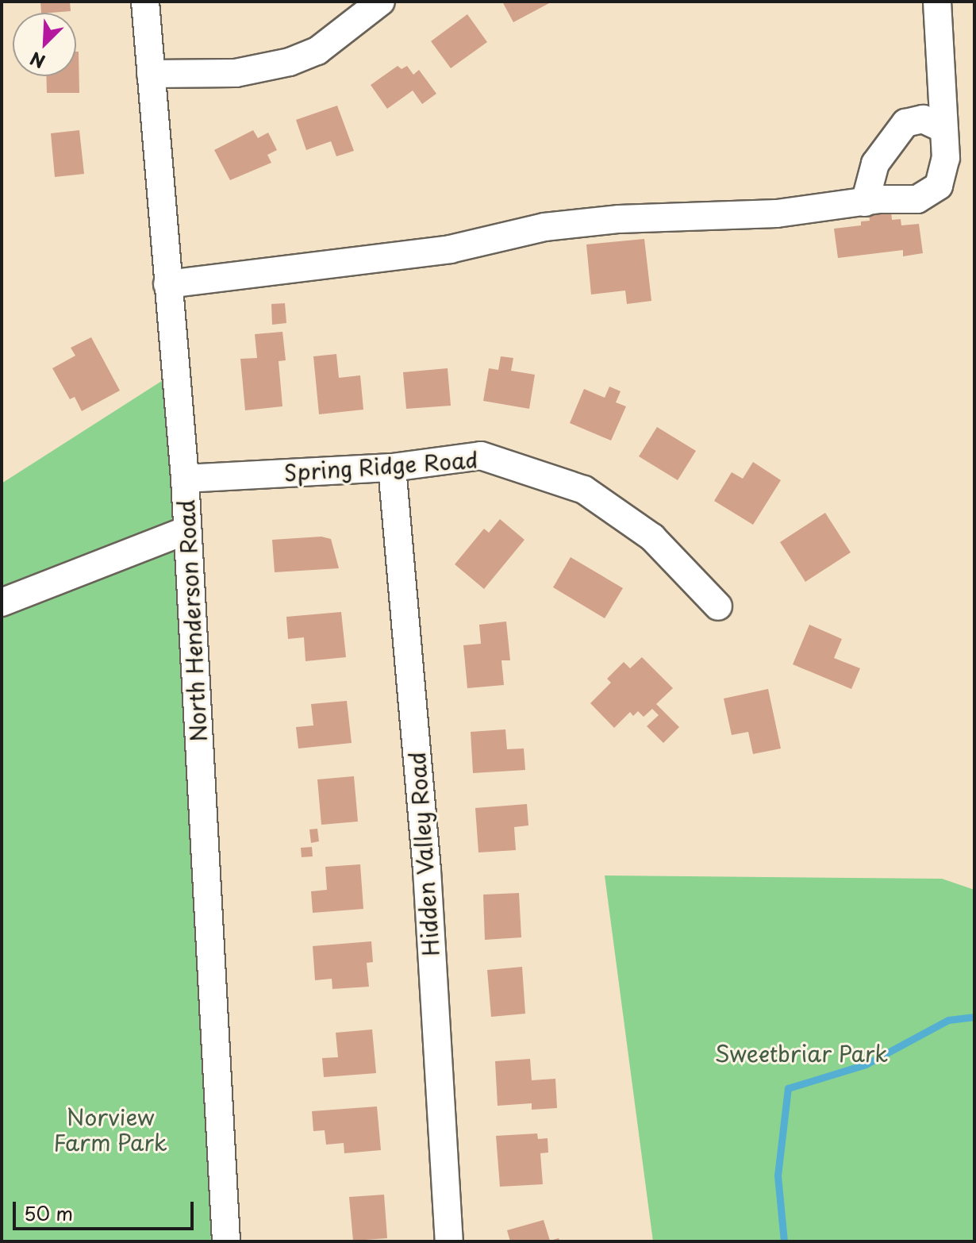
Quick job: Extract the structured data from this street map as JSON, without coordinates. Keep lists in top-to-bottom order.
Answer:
{
  "streets": {
    "street": ["Spring Ridge Road", "North Henderson Road", "Hidden Valley Road"]
  },
  "crossings": [
    ["Spring Ridge Road", "North Henderson Road"],
    ["Spring Ridge Road", "Hidden Valley Road"]
  ],
  "parks": ["Sweetbriar Park", "Norview Farm Park"],
  "scale_bar": "50 m",
  "north": "bottom left"
}
